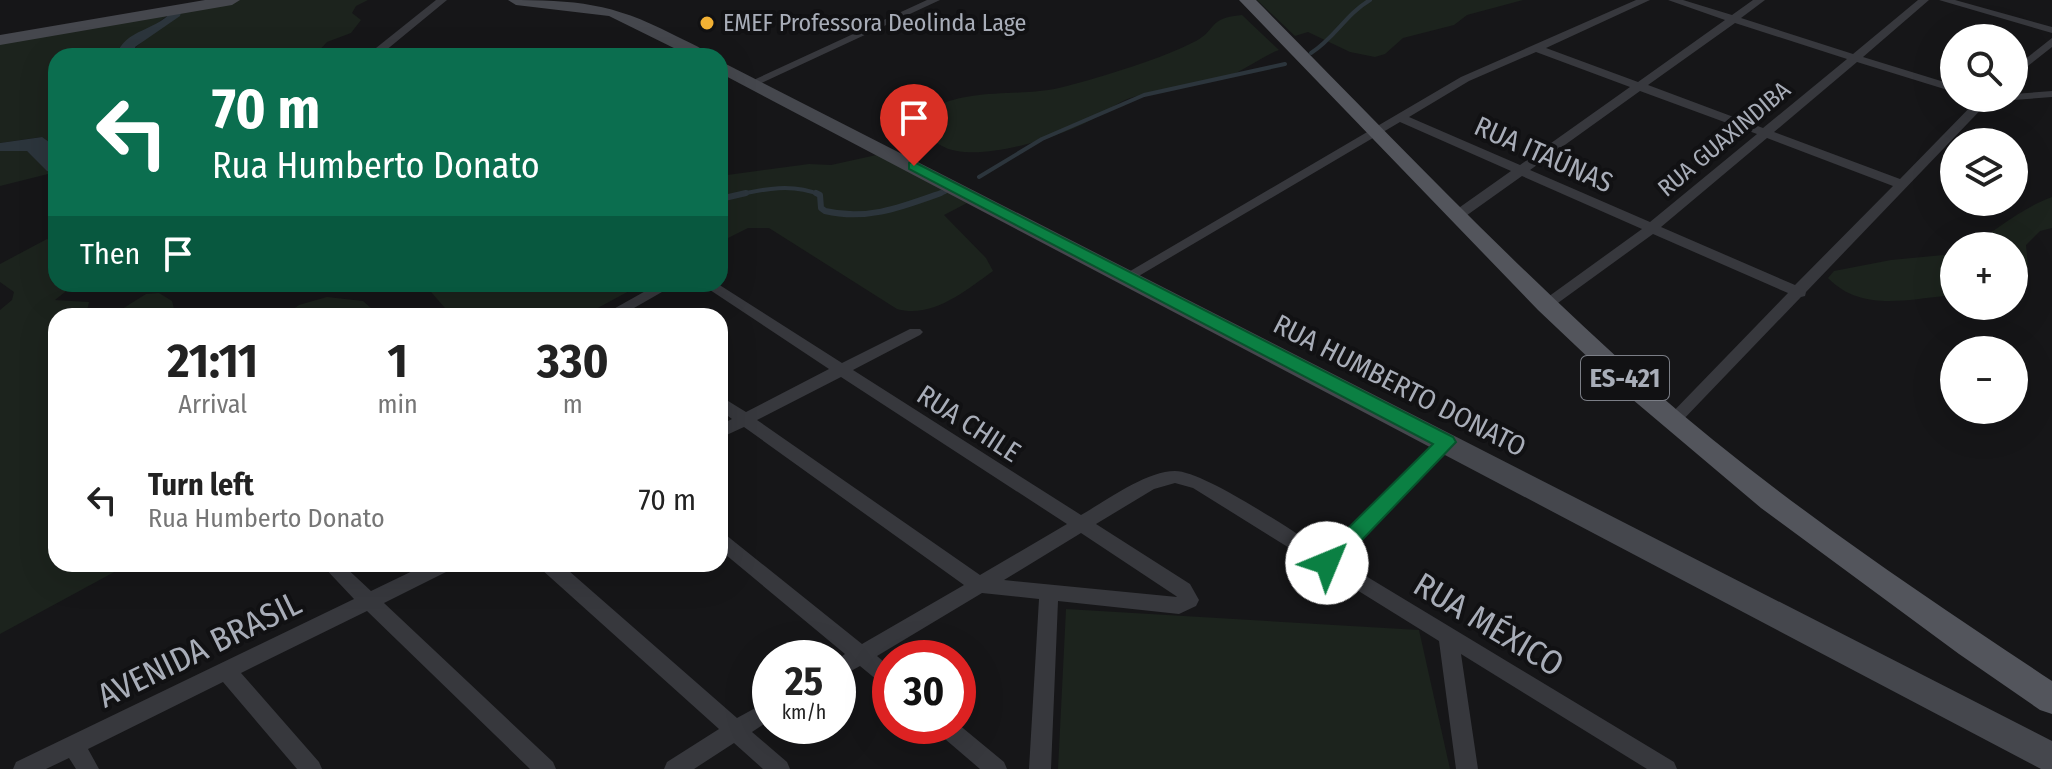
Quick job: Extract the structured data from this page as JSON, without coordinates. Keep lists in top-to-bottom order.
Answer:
{
  "streets": {
    "main road": ["ES-421", "RUA HUMBERTO DONATO"],
    "street": [
      "RUA GUAXINDIBA",
      "RUA ITAÚNAS",
      "RUA CHILE",
      "RUA MÉXICO",
      "AVENIDA BRASIL"
    ]
  },
  "crossings": [
    ["RUA GUAXINDIBA", "RUA ITAÚNAS"],
    ["RUA GUAXINDIBA", "ES-421"],
    ["RUA CHILE", "RUA MÉXICO"]
  ],
  "places": ["EMEF Professora Deolinda Lage"],
  "page": {
    "map_buttons": ["+", "−"],
    "turn": ["70 m", "Rua Humberto Donato"],
    "then": "Then",
    "eta": [
      "21:11",
      "Arrival",
      "1",
      "min",
      "330",
      "m"
    ],
    "list": [
      {
        "name": "Turn left",
        "note": "Rua Humberto Donato",
        "value": "70 m"
      }
    ],
    "speed": "25 km/h",
    "limit": "30"
  }
}
